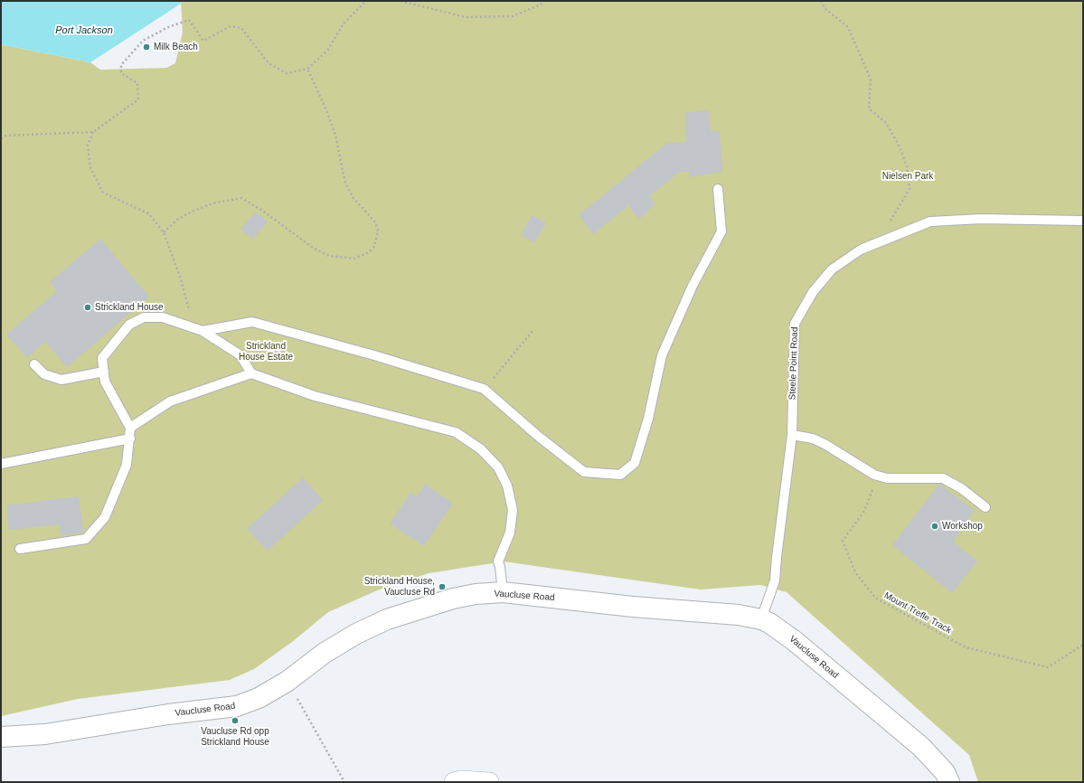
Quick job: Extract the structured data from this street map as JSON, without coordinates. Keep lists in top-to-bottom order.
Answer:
{
  "streets": {
    "street": ["Vaucluse Road"],
    "lane": ["Steele Point Road"],
    "path": ["Mount Trefle Track"]
  },
  "crossings": [
    ["Steele Point Road", "Vaucluse Road"]
  ],
  "water": ["Port Jackson"],
  "parks": ["Nielsen Park", "Strickland House Estate"],
  "places": [
    "Milk Beach",
    "Strickland House",
    "Workshop",
    "Strickland House, Vaucluse Rd",
    "Vaucluse Rd opp Strickland House"
  ]
}
